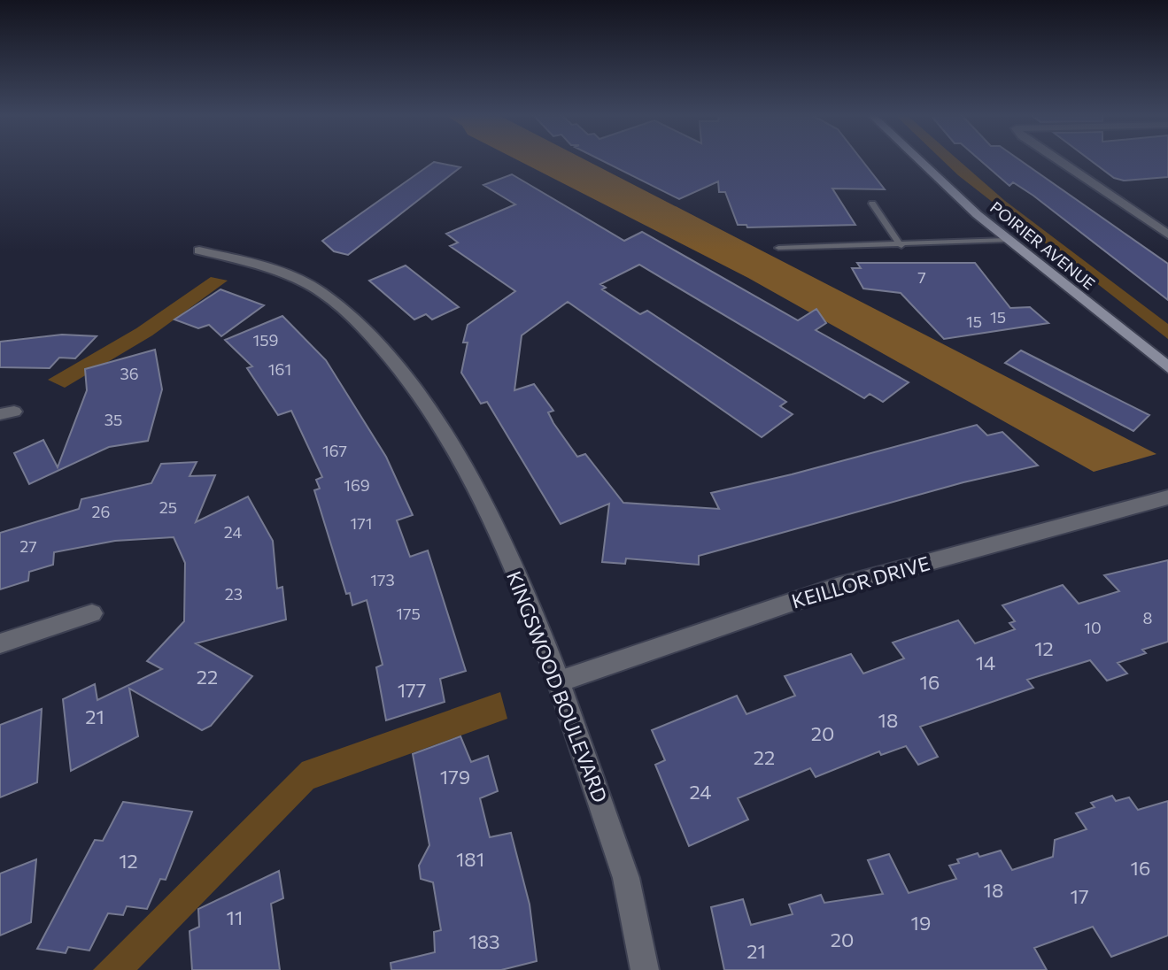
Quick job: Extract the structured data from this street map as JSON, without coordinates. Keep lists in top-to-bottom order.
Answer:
{
  "streets": {
    "main road": ["POIRIER AVENUE"],
    "street": ["KEILLOR DRIVE", "KINGSWOOD BOULEVARD"]
  },
  "crossings": [
    ["KEILLOR DRIVE", "KINGSWOOD BOULEVARD"]
  ],
  "house_numbers": [
    "7",
    "15",
    "15",
    "159",
    "161",
    "36",
    "35",
    "167",
    "169",
    "25",
    "26",
    "171",
    "24",
    "27",
    "173",
    "23",
    "175",
    "8",
    "10",
    "12",
    "14",
    "22",
    "16",
    "177",
    "21",
    "18",
    "20",
    "22",
    "179",
    "24",
    "181",
    "12",
    "16",
    "18",
    "17",
    "11",
    "19",
    "20",
    "183",
    "21"
  ]
}
